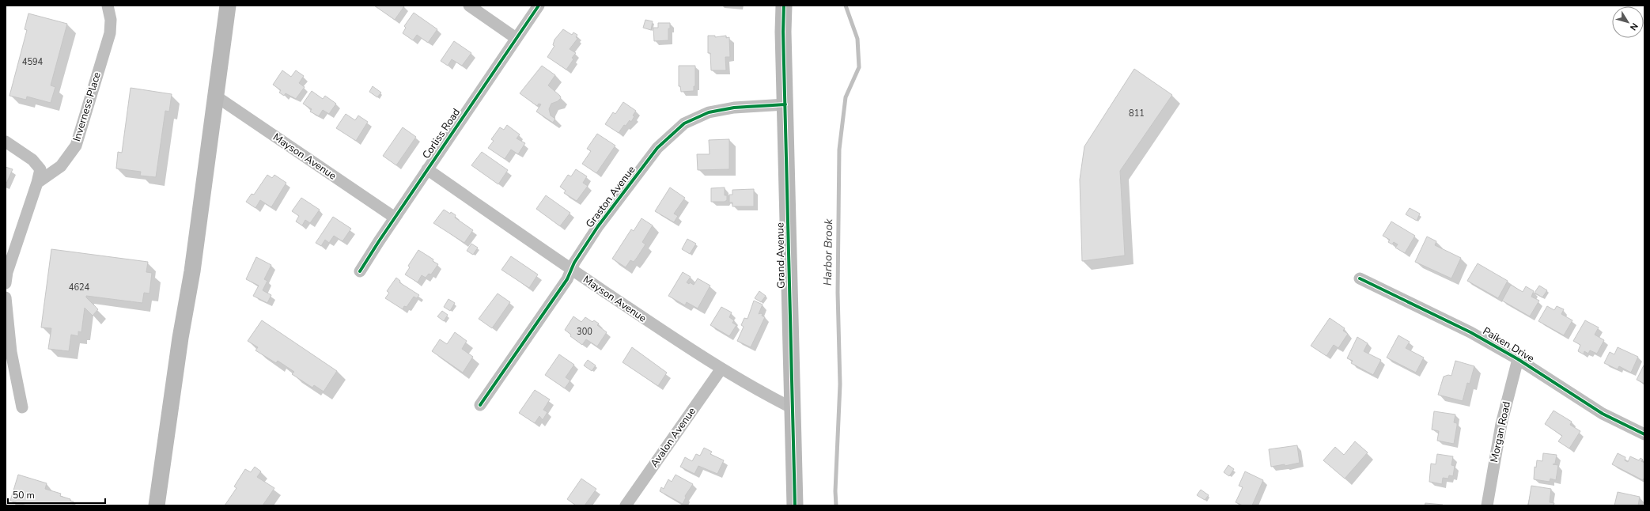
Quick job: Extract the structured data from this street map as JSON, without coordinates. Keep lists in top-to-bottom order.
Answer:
{
  "streets": {
    "main road": ["Grand Avenue"],
    "street": [
      "Inverness Place",
      "Corliss Road",
      "Mayson Avenue",
      "Graston Avenue",
      "Paiken Drive",
      "Morgan Road",
      "Avalon Avenue"
    ]
  },
  "crossings": [
    ["Corliss Road", "Mayson Avenue"],
    ["Mayson Avenue", "Graston Avenue"],
    ["Mayson Avenue", "Grand Avenue"],
    ["Mayson Avenue", "Avalon Avenue"],
    ["Graston Avenue", "Grand Avenue"],
    ["Paiken Drive", "Morgan Road"]
  ],
  "water": ["Harbor Brook"],
  "house_numbers": [
    "4594",
    "811",
    "4624",
    "300"
  ],
  "scale_bar": "50 m",
  "north": "bottom right"
}
